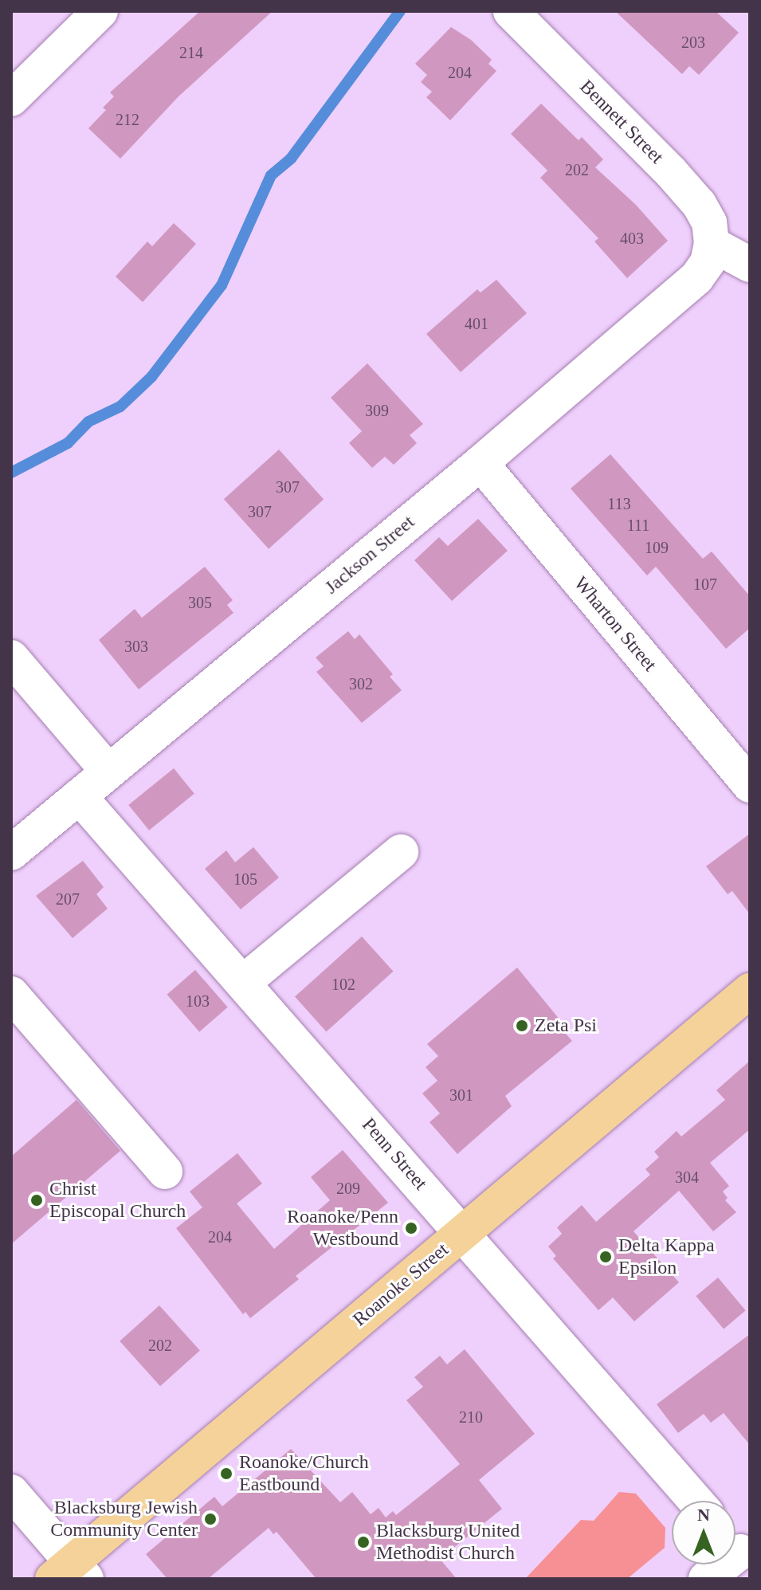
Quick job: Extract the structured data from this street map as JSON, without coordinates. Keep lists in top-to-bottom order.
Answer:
{
  "streets": {
    "main road": ["Roanoke Street"],
    "street": [
      "Bennett Street",
      "Jackson Street",
      "Wharton Street",
      "Penn Street"
    ]
  },
  "crossings": [
    ["Bennett Street", "Jackson Street"],
    ["Jackson Street", "Wharton Street"],
    ["Jackson Street", "Penn Street"],
    ["Penn Street", "Roanoke Street"]
  ],
  "places": [
    "Zeta Psi",
    "Christ Episcopal Church",
    "Roanoke/Penn Westbound",
    "Delta Kappa Epsilon",
    "Roanoke/Church Eastbound",
    "Blacksburg Jewish Community Center",
    "Blacksburg United Methodist Church"
  ],
  "house_numbers": [
    "203",
    "214",
    "204",
    "212",
    "202",
    "403",
    "401",
    "309",
    "307",
    "113",
    "307",
    "111",
    "109",
    "107",
    "305",
    "303",
    "302",
    "105",
    "207",
    "102",
    "103",
    "301",
    "304",
    "209",
    "204",
    "202",
    "210"
  ],
  "north": "top"
}
